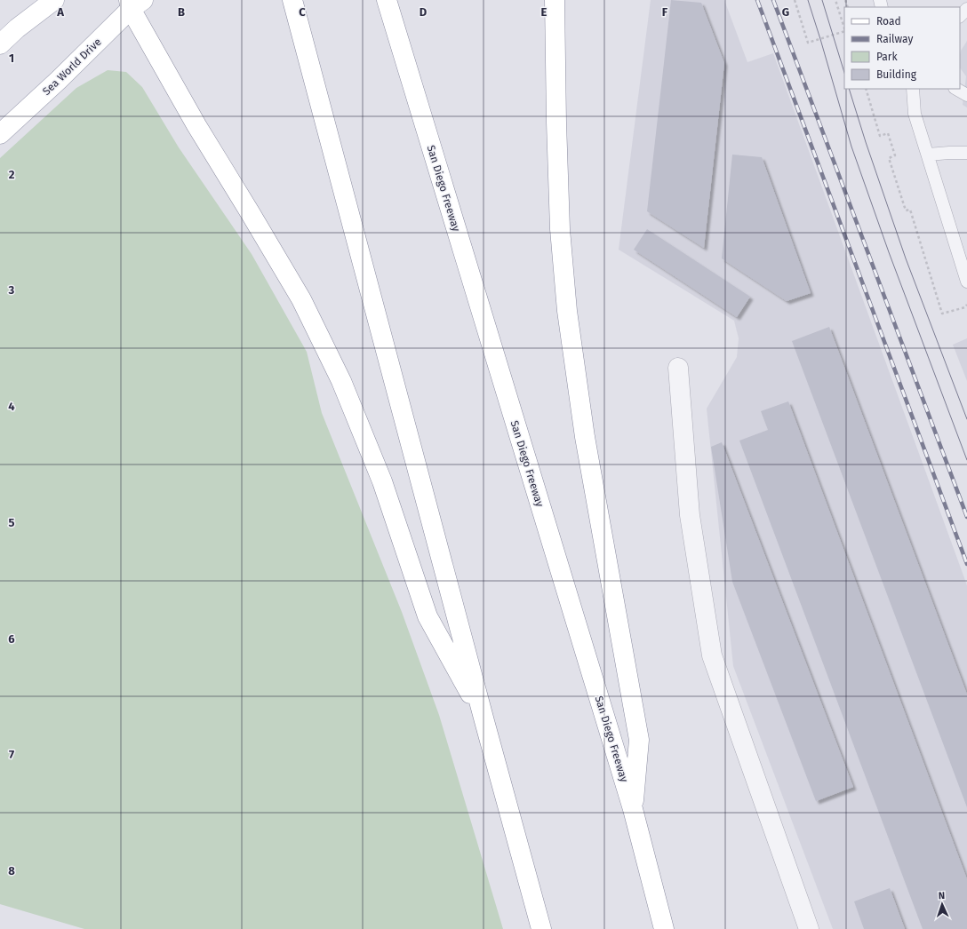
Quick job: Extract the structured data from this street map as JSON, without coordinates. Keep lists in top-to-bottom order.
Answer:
{
  "streets": {
    "main road": ["Sea World Drive", "San Diego Freeway"]
  },
  "legend": [
    "Road",
    "Railway",
    "Park",
    "Building"
  ],
  "north": "top",
  "grid": {
    "columns": [
      "A",
      "B",
      "C",
      "D",
      "E",
      "F",
      "G"
    ],
    "rows": [
      "1",
      "2",
      "3",
      "4",
      "5",
      "6",
      "7",
      "8"
    ]
  }
}
